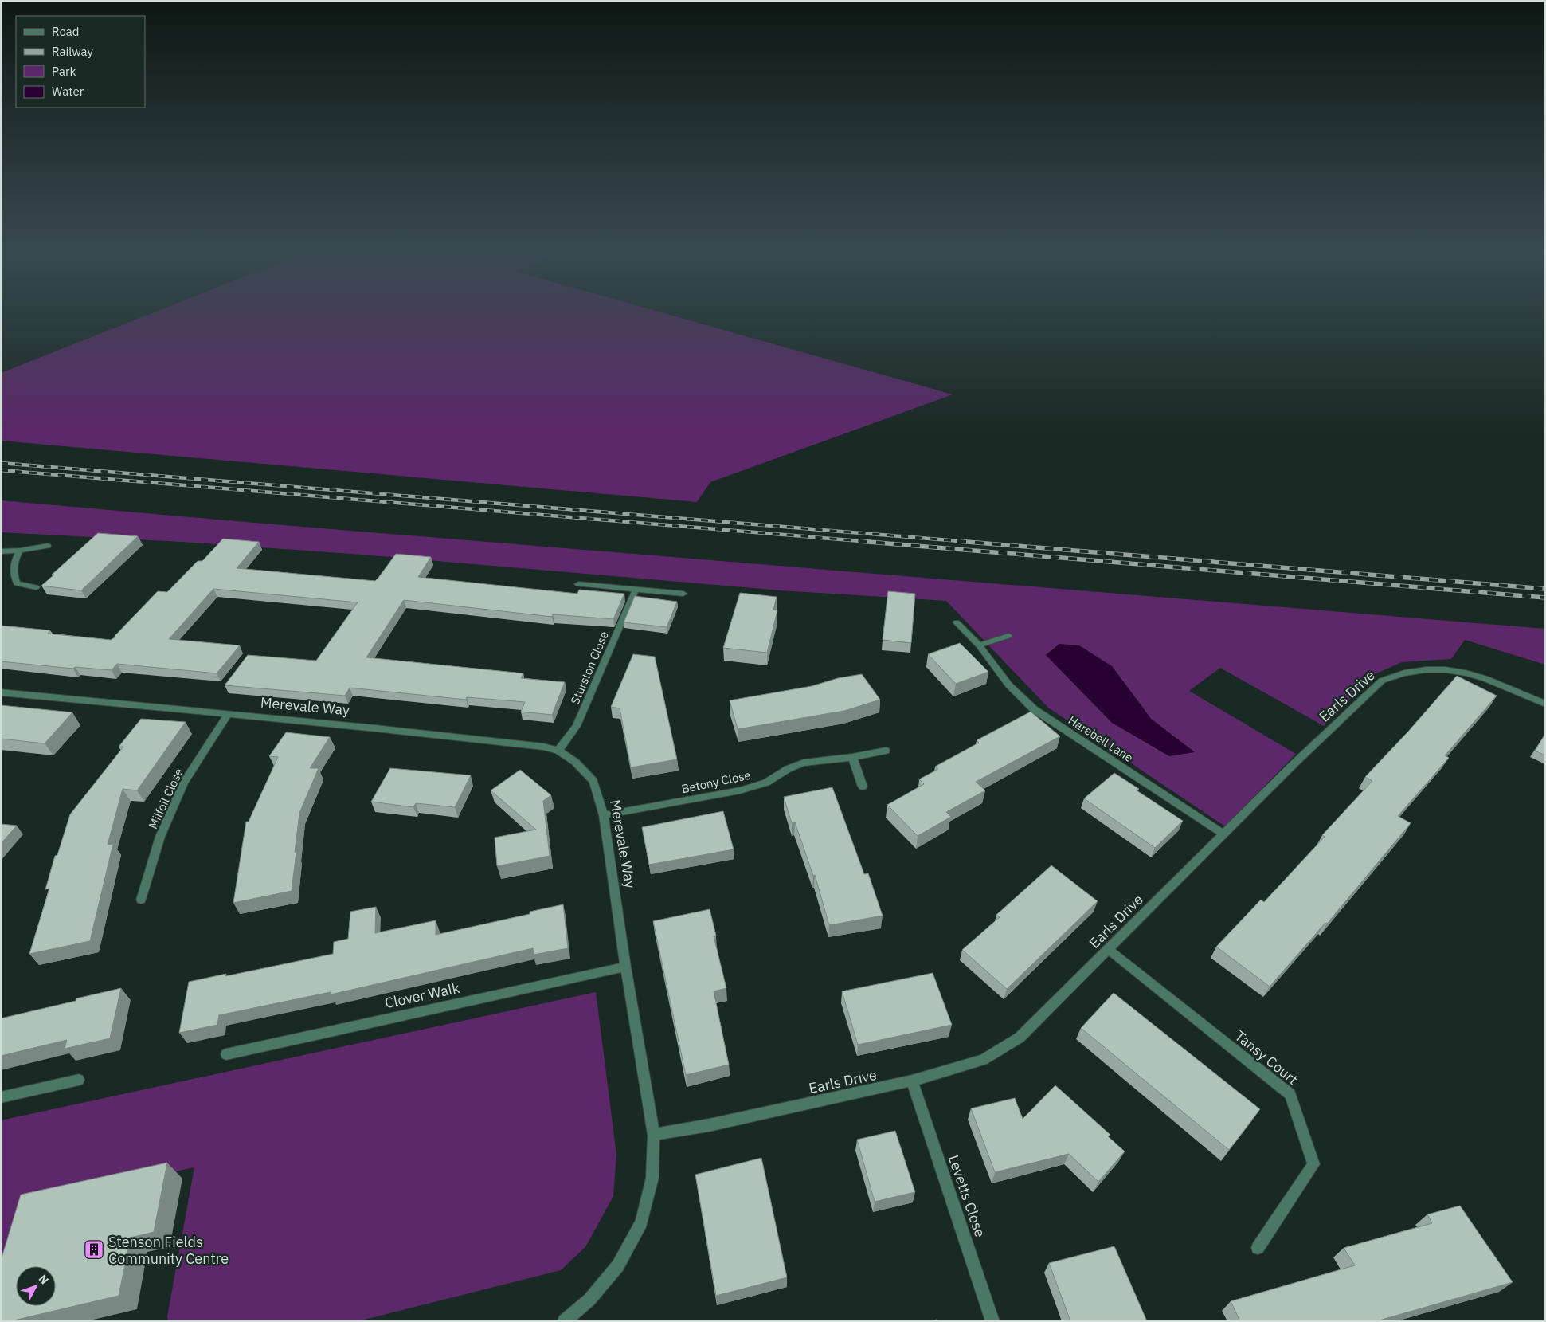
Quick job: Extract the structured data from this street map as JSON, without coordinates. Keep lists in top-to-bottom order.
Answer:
{
  "streets": {
    "street": [
      "Sturston Close",
      "Earls Drive",
      "Merevale Way",
      "Harebell Lane",
      "Betony Close",
      "Milfoil Close",
      "Clover Walk",
      "Tansy Court",
      "Levetts Close"
    ]
  },
  "crossings": [
    ["Sturston Close", "Merevale Way"],
    ["Earls Drive", "Merevale Way"],
    ["Earls Drive", "Harebell Lane"],
    ["Earls Drive", "Tansy Court"],
    ["Earls Drive", "Levetts Close"],
    ["Merevale Way", "Betony Close"],
    ["Merevale Way", "Milfoil Close"],
    ["Merevale Way", "Clover Walk"]
  ],
  "places": {
    "building": ["Stenson Fields Community Centre"]
  },
  "legend": [
    "Road",
    "Railway",
    "Park",
    "Water"
  ],
  "north": "top right"
}
